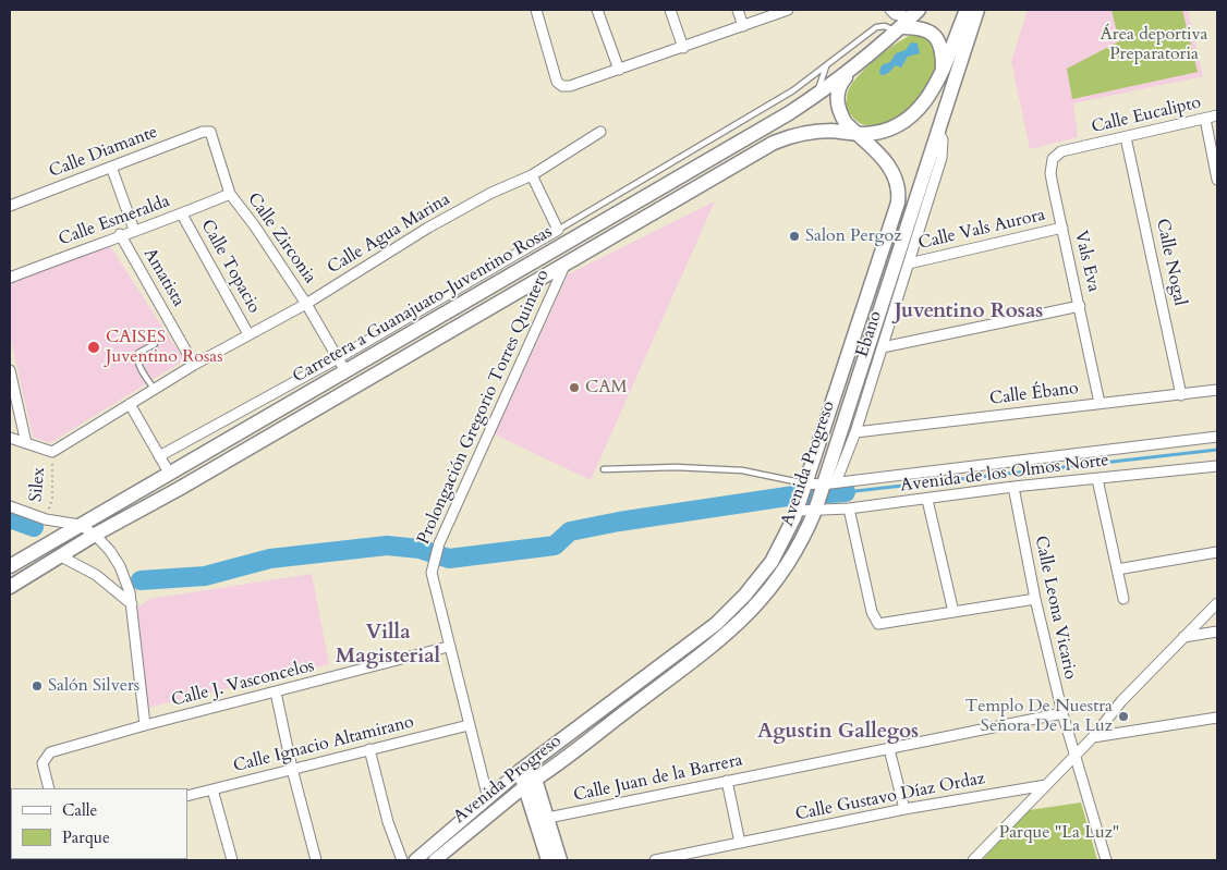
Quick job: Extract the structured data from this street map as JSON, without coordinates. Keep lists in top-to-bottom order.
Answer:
{
  "streets": {
    "main road": ["Carretera a Guanajuato-Juventino Rosas", "Avenida Progreso"],
    "street": [
      "Calle Eucalipto",
      "Calle Diamante",
      "Calle Esmeralda",
      "Calle Vals Aurora",
      "Calle Agua Marina",
      "Calle Zirconia",
      "Vals Eva",
      "Calle Nogal",
      "Calle Topacio",
      "Amatista",
      "Ebano",
      "Calle Ébano",
      "Prolongación Gregorio Torres Quintero",
      "Avenida de los Olmos Norte",
      "Calle Leona Vicario",
      "Calle J. Vasconcelos",
      "Calle Ignacio Altamirano",
      "Calle Juan de la Barrera",
      "Calle Gustavo Díaz Ordaz"
    ],
    "path": ["Silex"]
  },
  "crossings": [
    ["Calle Eucalipto", "Vals Eva"],
    ["Calle Eucalipto", "Calle Nogal"],
    ["Calle Diamante", "Calle Zirconia"],
    ["Calle Esmeralda", "Calle Zirconia"],
    ["Calle Esmeralda", "Calle Topacio"],
    ["Calle Esmeralda", "Amatista"],
    ["Calle Vals Aurora", "Vals Eva"],
    ["Calle Vals Aurora", "Ebano"],
    ["Calle Agua Marina", "Calle Zirconia"],
    ["Calle Agua Marina", "Calle Topacio"],
    ["Calle Agua Marina", "Amatista"],
    ["Calle Agua Marina", "Silex"],
    ["Calle Zirconia", "Carretera a Guanajuato-Juventino Rosas"],
    ["Vals Eva", "Calle Ébano"],
    ["Calle Nogal", "Calle Ébano"],
    ["Carretera a Guanajuato-Juventino Rosas", "Prolongación Gregorio Torres Quintero"],
    ["Carretera a Guanajuato-Juventino Rosas", "Avenida Progreso"],
    ["Ebano", "Calle Ébano"],
    ["Ebano", "Avenida Progreso"],
    ["Ebano", "Avenida de los Olmos Norte"],
    ["Prolongación Gregorio Torres Quintero", "Calle J. Vasconcelos"],
    ["Avenida Progreso", "Avenida de los Olmos Norte"],
    ["Avenida de los Olmos Norte", "Calle Leona Vicario"],
    ["Calle Leona Vicario", "Calle Juan de la Barrera"]
  ],
  "districts": ["Juventino Rosas", "Villa Magisterial", "Agustin Gallegos"],
  "parks": ["Área deportiva Preparatoria", "Parque \"La Luz\""],
  "places": [
    "Salon Pergoz",
    "CAISES Juventino Rosas",
    "CAM",
    "Salón Silvers",
    "Templo De Nuestra Señora De La Luz"
  ],
  "legend": ["Calle", "Parque"]
}
